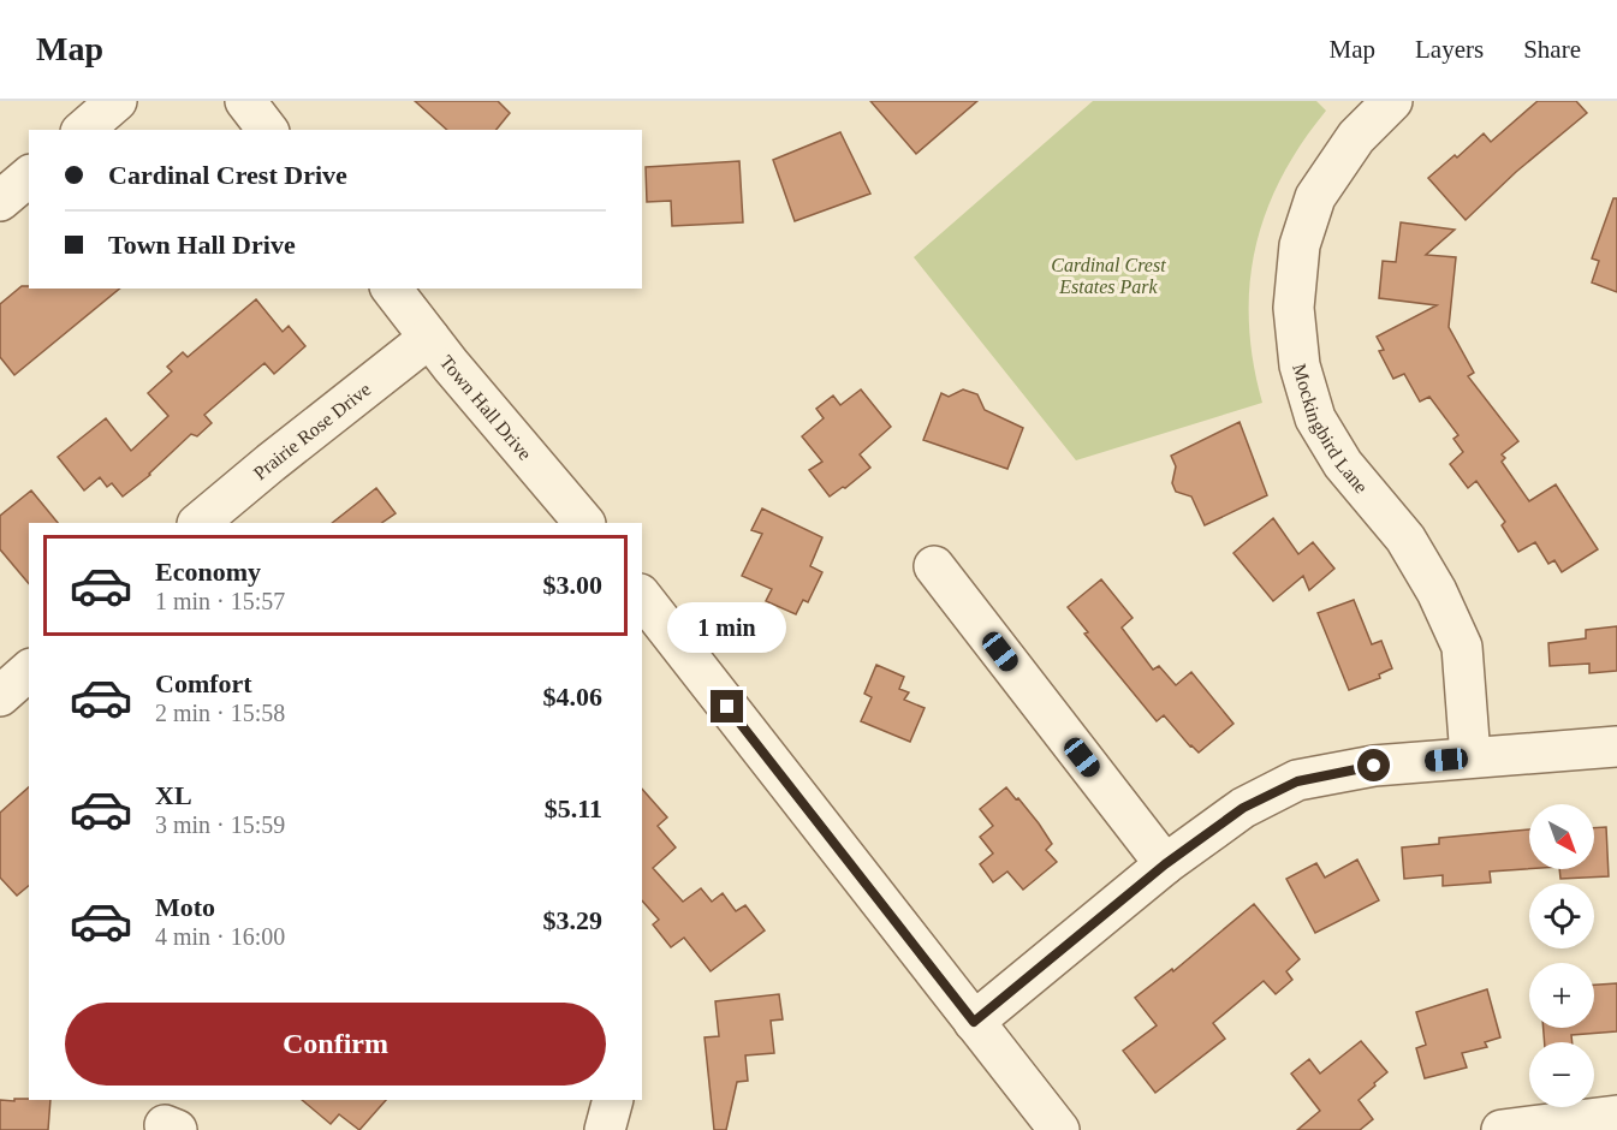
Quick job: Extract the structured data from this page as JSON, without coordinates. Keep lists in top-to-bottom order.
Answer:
{
  "streets": {
    "street": ["Town Hall Drive", "Mockingbird Lane", "Prairie Rose Drive"]
  },
  "crossings": [
    ["Town Hall Drive", "Prairie Rose Drive"]
  ],
  "parks": ["Cardinal Crest Estates Park"],
  "north": "bottom right",
  "page": {
    "header": "Map",
    "nav": ["Map", "Layers", "Share"],
    "banner": ["Cardinal Crest Drive", "Town Hall Drive"],
    "list": [
      {
        "name": "Economy",
        "note": "1 min · 15:57",
        "value": "$3.00"
      },
      {
        "name": "Comfort",
        "note": "2 min · 15:58",
        "value": "$4.06"
      },
      {
        "name": "XL",
        "note": "3 min · 15:59",
        "value": "$5.11"
      },
      {
        "name": "Moto",
        "note": "4 min · 16:00",
        "value": "$3.29"
      }
    ],
    "bubble": "1 min",
    "map_buttons": ["+", "−"],
    "buttons": "Confirm"
  }
}
